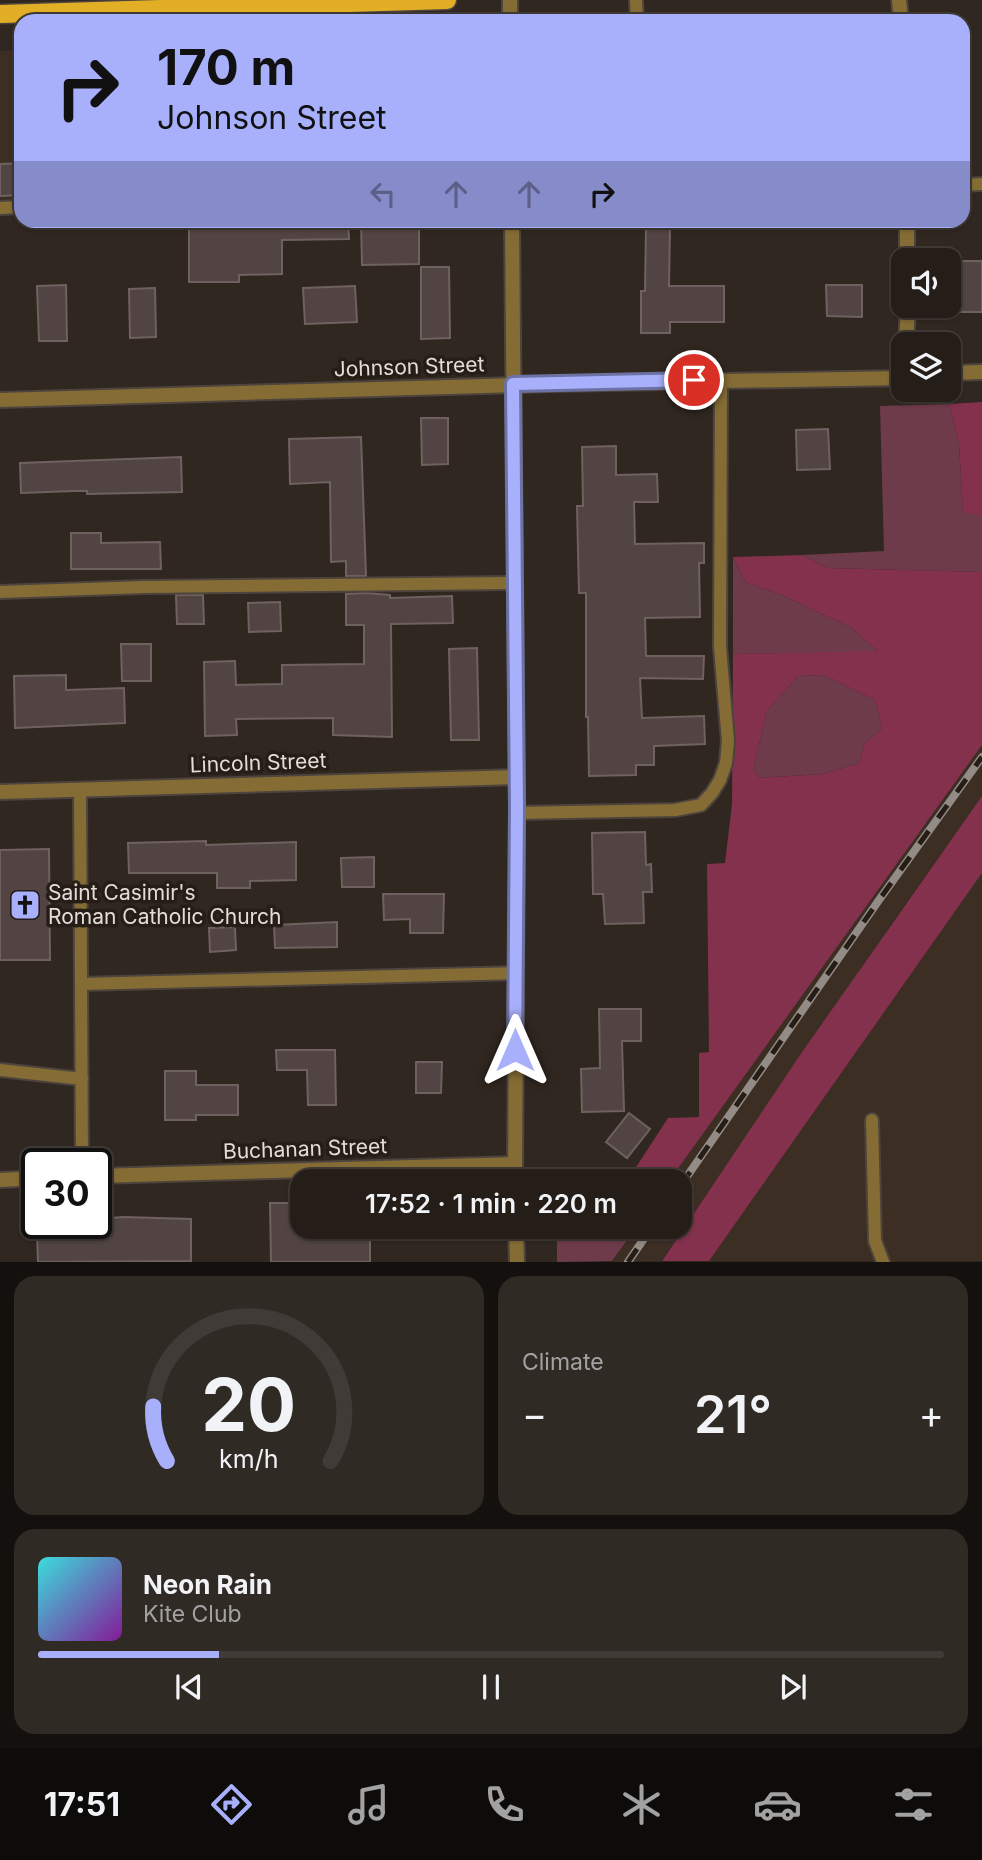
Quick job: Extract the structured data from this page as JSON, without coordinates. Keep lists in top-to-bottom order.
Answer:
{
  "streets": {
    "street": ["Johnson Street", "Lincoln Street", "Buchanan Street"]
  },
  "places": {
    "church": ["Saint Casimir's Roman Catholic Church"]
  },
  "page": {
    "turn": ["170 m", "Johnson Street"],
    "limit": "30",
    "trip": "17:52 · 1 min · 220 m",
    "tile": "Climate",
    "heat": ["−", "21°", "+"],
    "song": ["Neon Rain", "Kite Club"],
    "tabs": "17:51",
    "gauge": ["20", "km/h"]
  }
}
